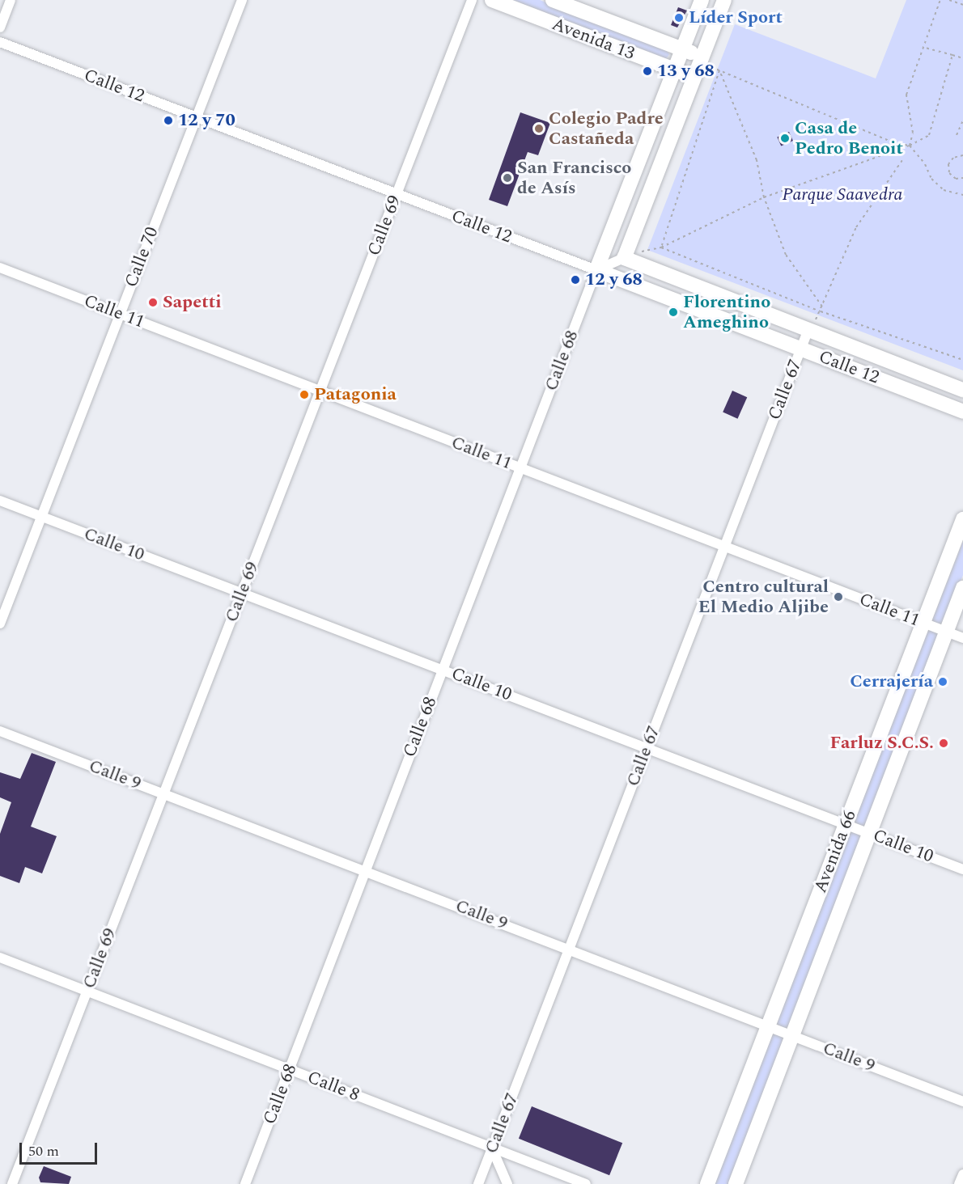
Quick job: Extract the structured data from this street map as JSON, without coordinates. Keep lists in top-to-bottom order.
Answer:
{
  "streets": {
    "main road": [
      "Avenida 13",
      "Calle 12",
      "Calle 68",
      "Avenida 66"
    ],
    "street": [
      "Calle 69",
      "Calle 70",
      "Calle 11",
      "Calle 67",
      "Calle 10",
      "Calle 9",
      "Calle 8"
    ]
  },
  "crossings": [
    ["Avenida 13", "Calle 68"],
    ["Calle 12", "Calle 69"],
    ["Calle 12", "Calle 70"],
    ["Calle 12", "Calle 68"],
    ["Calle 12", "Calle 67"],
    ["Calle 69", "Calle 11"],
    ["Calle 69", "Calle 10"],
    ["Calle 69", "Calle 9"],
    ["Calle 69", "Calle 8"],
    ["Calle 70", "Calle 11"],
    ["Calle 70", "Calle 10"],
    ["Calle 11", "Calle 68"],
    ["Calle 11", "Calle 67"],
    ["Calle 11", "Avenida 66"],
    ["Calle 68", "Calle 10"],
    ["Calle 68", "Calle 9"],
    ["Calle 68", "Calle 8"],
    ["Calle 67", "Calle 10"],
    ["Calle 67", "Calle 9"],
    ["Calle 67", "Calle 8"],
    ["Calle 10", "Avenida 66"],
    ["Calle 9", "Avenida 66"]
  ],
  "parks": ["Parque Saavedra"],
  "places": [
    "Líder Sport",
    "13 y 68",
    "12 y 70",
    "Colegio Padre Castañeda",
    "Casa de Pedro Benoit",
    "San Francisco de Asís",
    "12 y 68",
    "Sapetti",
    "Florentino Ameghino",
    "Patagonia",
    "Centro cultural El Medio Aljibe",
    "Cerrajería",
    "Farluz S.C.S."
  ],
  "scale_bar": "50 m"
}
